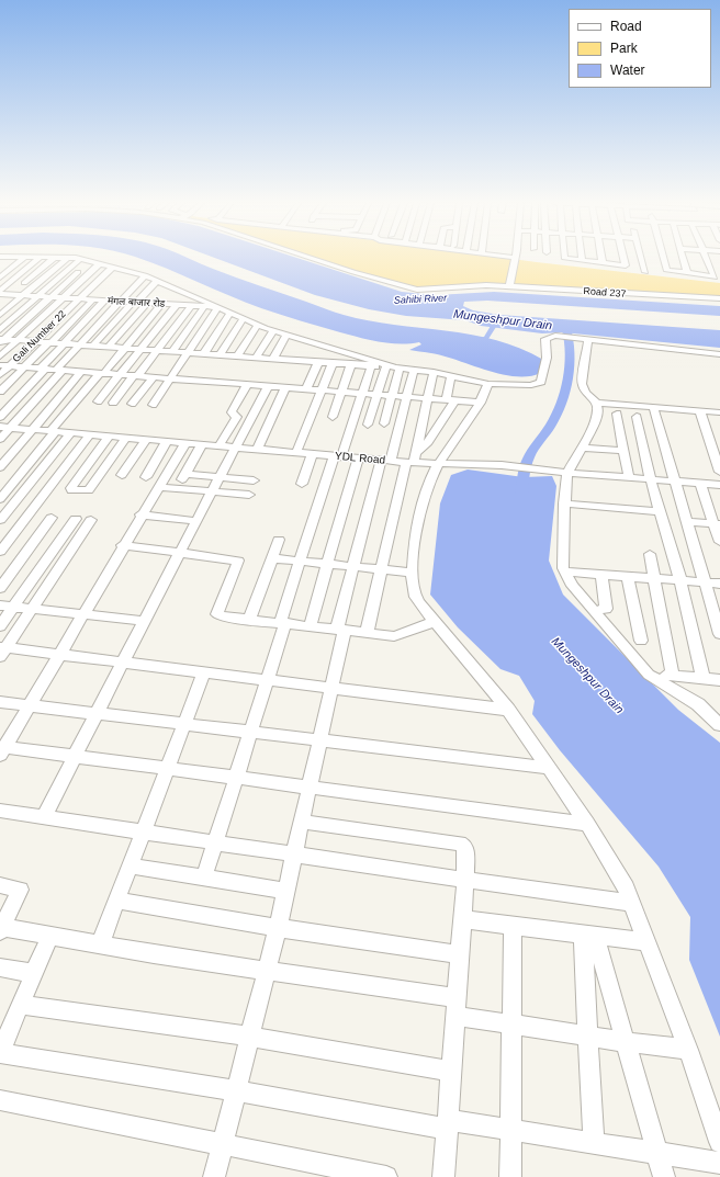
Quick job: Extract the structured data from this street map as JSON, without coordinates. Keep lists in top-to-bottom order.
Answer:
{
  "streets": {
    "street": [
      "Road 237",
      "मंगल बाजार रोड",
      "Gali Number 22",
      "YDL Road"
    ]
  },
  "crossings": [
    ["मंगल बाजार रोड", "Gali Number 22"]
  ],
  "water": ["Sahibi River", "Mungeshpur Drain"],
  "legend": ["Road", "Park", "Water"]
}
